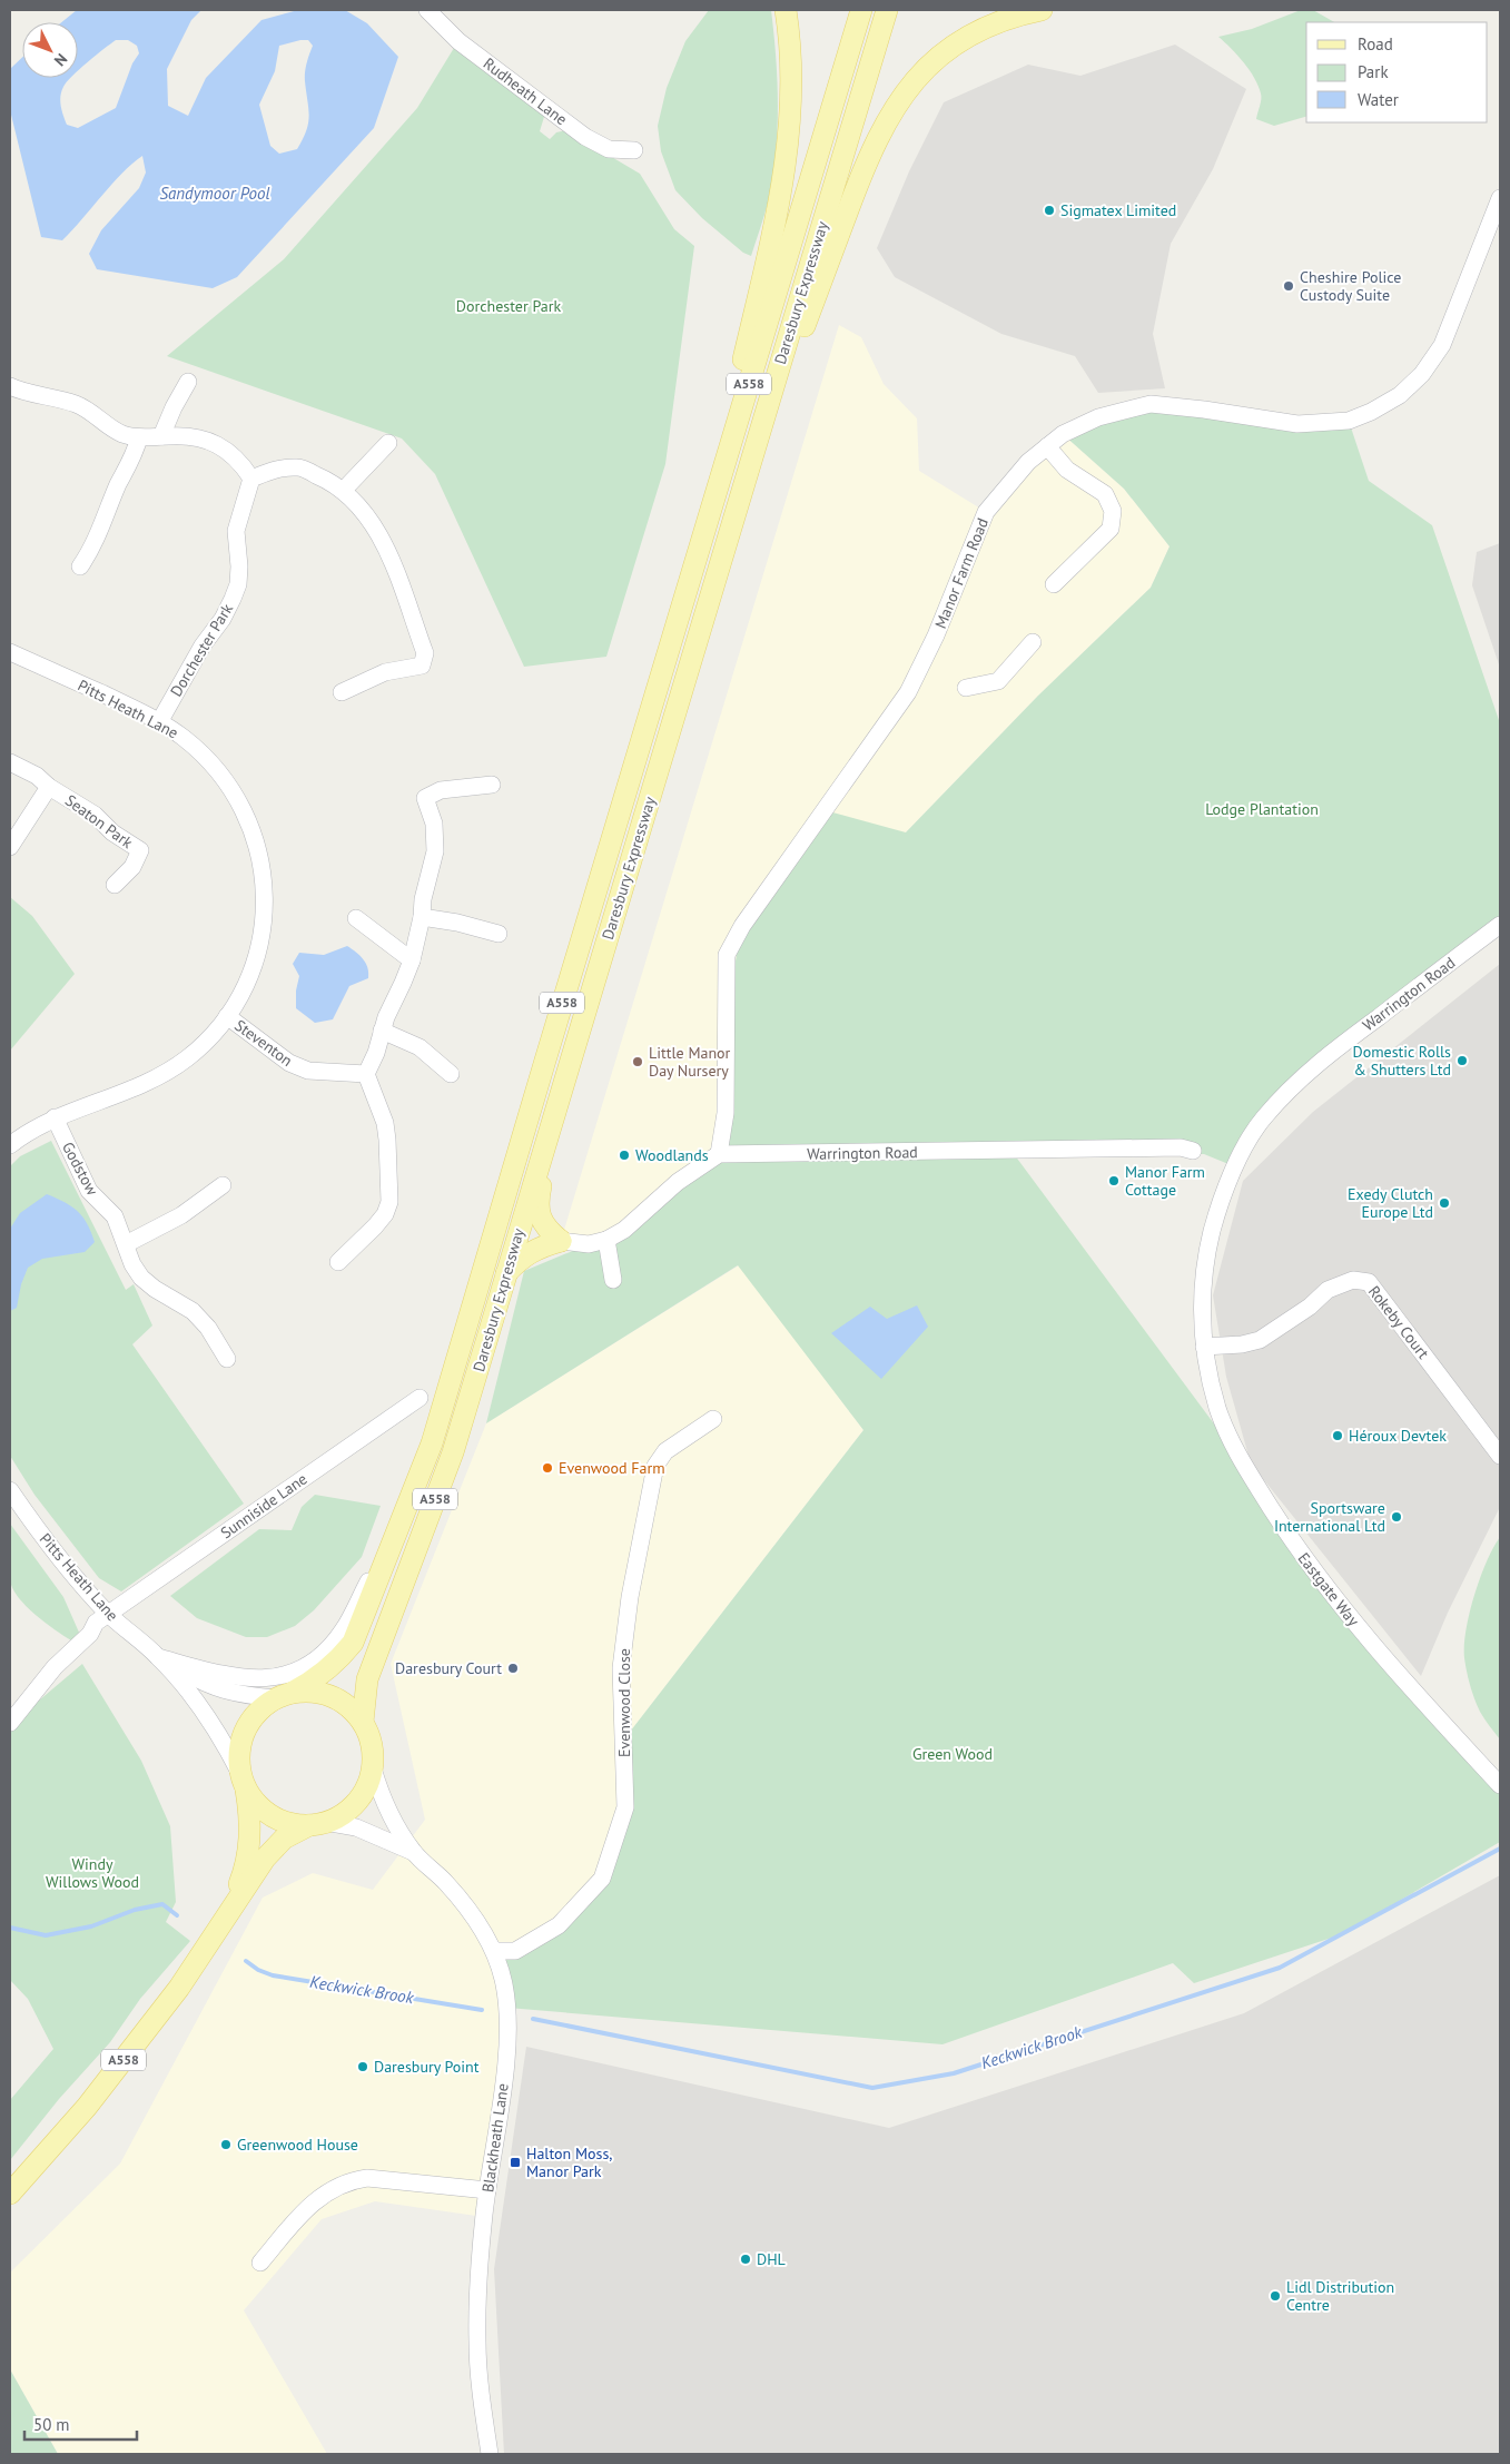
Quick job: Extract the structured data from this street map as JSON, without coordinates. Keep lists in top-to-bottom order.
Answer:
{
  "streets": {
    "main road": ["Daresbury Expressway", "A558"],
    "street": [
      "Rudheath Lane",
      "Manor Farm Road",
      "Dorchester Park",
      "Pitts Heath Lane",
      "Seaton Park",
      "Warrington Road",
      "Steventon",
      "Godstow",
      "Rokeby Court",
      "Sunniside Lane",
      "Eastgate Way",
      "Evenwood Close",
      "Blackheath Lane"
    ]
  },
  "crossings": [
    ["Daresbury Expressway", "A558"],
    ["Daresbury Expressway", "Pitts Heath Lane"],
    ["Daresbury Expressway", "Blackheath Lane"],
    ["A558", "Pitts Heath Lane"],
    ["A558", "Blackheath Lane"],
    ["Manor Farm Road", "Warrington Road"],
    ["Dorchester Park", "Pitts Heath Lane"],
    ["Pitts Heath Lane", "Steventon"],
    ["Pitts Heath Lane", "Godstow"],
    ["Pitts Heath Lane", "Sunniside Lane"],
    ["Pitts Heath Lane", "Blackheath Lane"],
    ["Warrington Road", "Eastgate Way"],
    ["Rokeby Court", "Eastgate Way"],
    ["Evenwood Close", "Blackheath Lane"]
  ],
  "water": ["Sandymoor Pool", "Keckwick Brook"],
  "parks": [
    "Dorchester Park",
    "Lodge Plantation",
    "Green Wood",
    "Windy Willows Wood"
  ],
  "places": {
    "other": [
      "Sigmatex Limited",
      "Cheshire Police Custody Suite",
      "Domestic Rolls & Shutters Ltd",
      "Little Manor Day Nursery",
      "Woodlands",
      "Manor Farm Cottage",
      "Exedy Clutch Europe Ltd",
      "Héroux Devtek",
      "Evenwood Farm",
      "Sportsware International Ltd",
      "Daresbury Court",
      "Daresbury Point",
      "Greenwood House",
      "DHL",
      "Lidl Distribution Centre"
    ],
    "transit": ["Halton Moss, Manor Park"]
  },
  "legend": ["Road", "Park", "Water"],
  "scale_bar": "50 m",
  "north": "bottom right"
}
